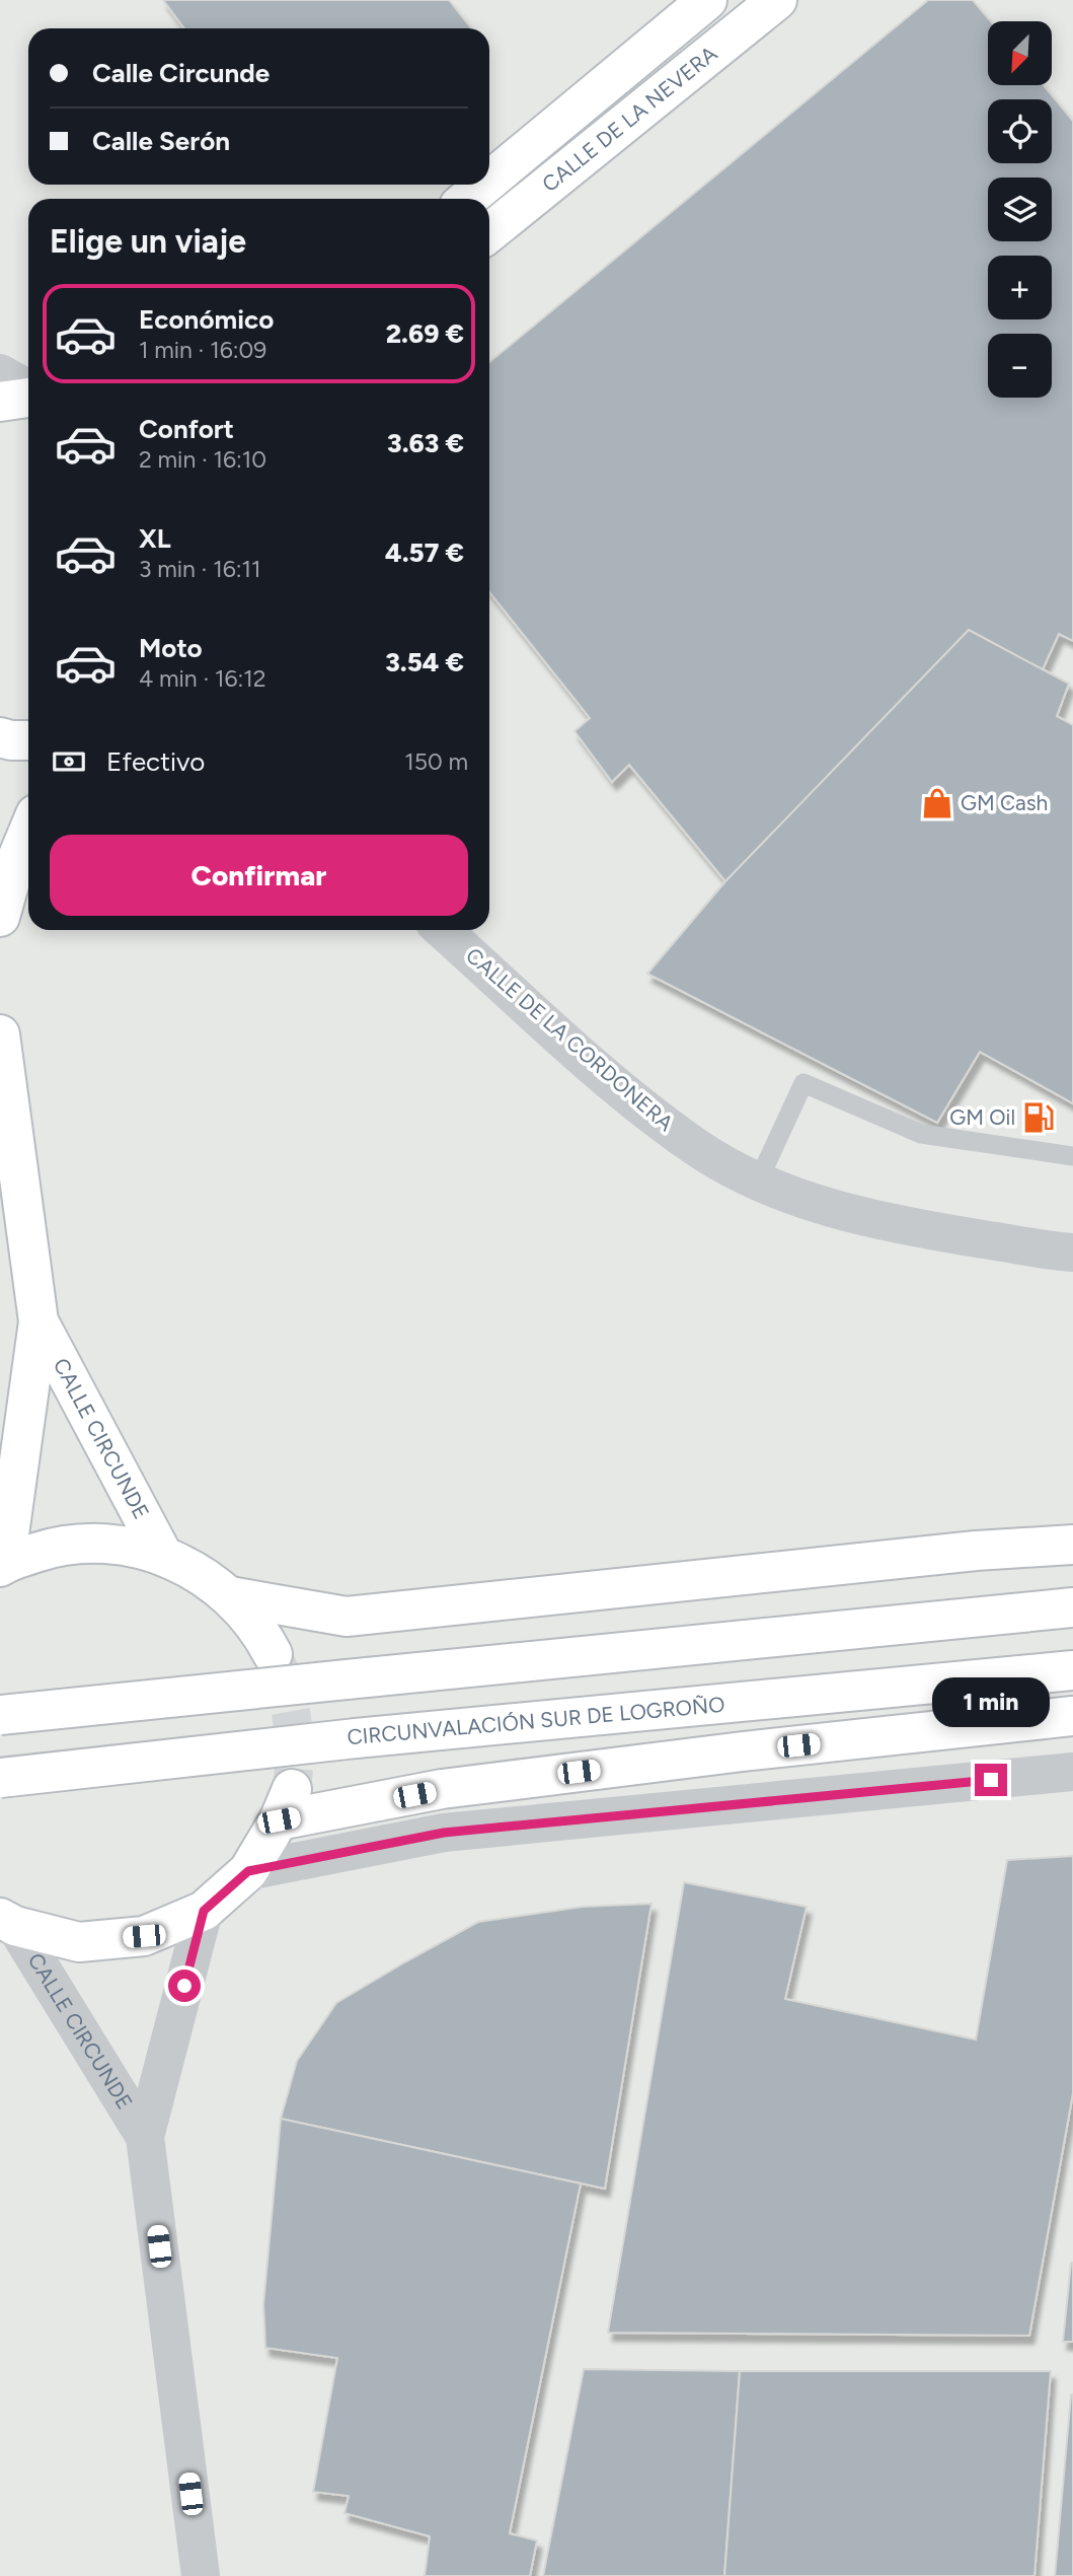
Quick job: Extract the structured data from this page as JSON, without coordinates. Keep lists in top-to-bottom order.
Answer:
{
  "streets": {
    "main road": ["CALLE DE LA NEVERA", "CALLE CIRCUNDE", "CIRCUNVALACIÓN SUR DE LOGROÑO"],
    "street": ["CALLE DE LA CORDONERA"]
  },
  "places": {
    "shop": ["GM Cash"],
    "fuel station": ["GM Oil"]
  },
  "north": "bottom left",
  "page": {
    "map_buttons": ["+", "−"],
    "banner": ["Calle Circunde", "Calle Serón"],
    "heading": "Elige un viaje",
    "list": [
      {
        "name": "Económico",
        "note": "1 min · 16:09",
        "value": "2.69 €"
      },
      {
        "name": "Confort",
        "note": "2 min · 16:10",
        "value": "3.63 €"
      },
      {
        "name": "XL",
        "note": "3 min · 16:11",
        "value": "4.57 €"
      },
      {
        "name": "Moto",
        "note": "4 min · 16:12",
        "value": "3.54 €"
      }
    ],
    "pay": ["Efectivo", "150 m"],
    "buttons": "Confirmar",
    "bubble": "1 min"
  }
}
